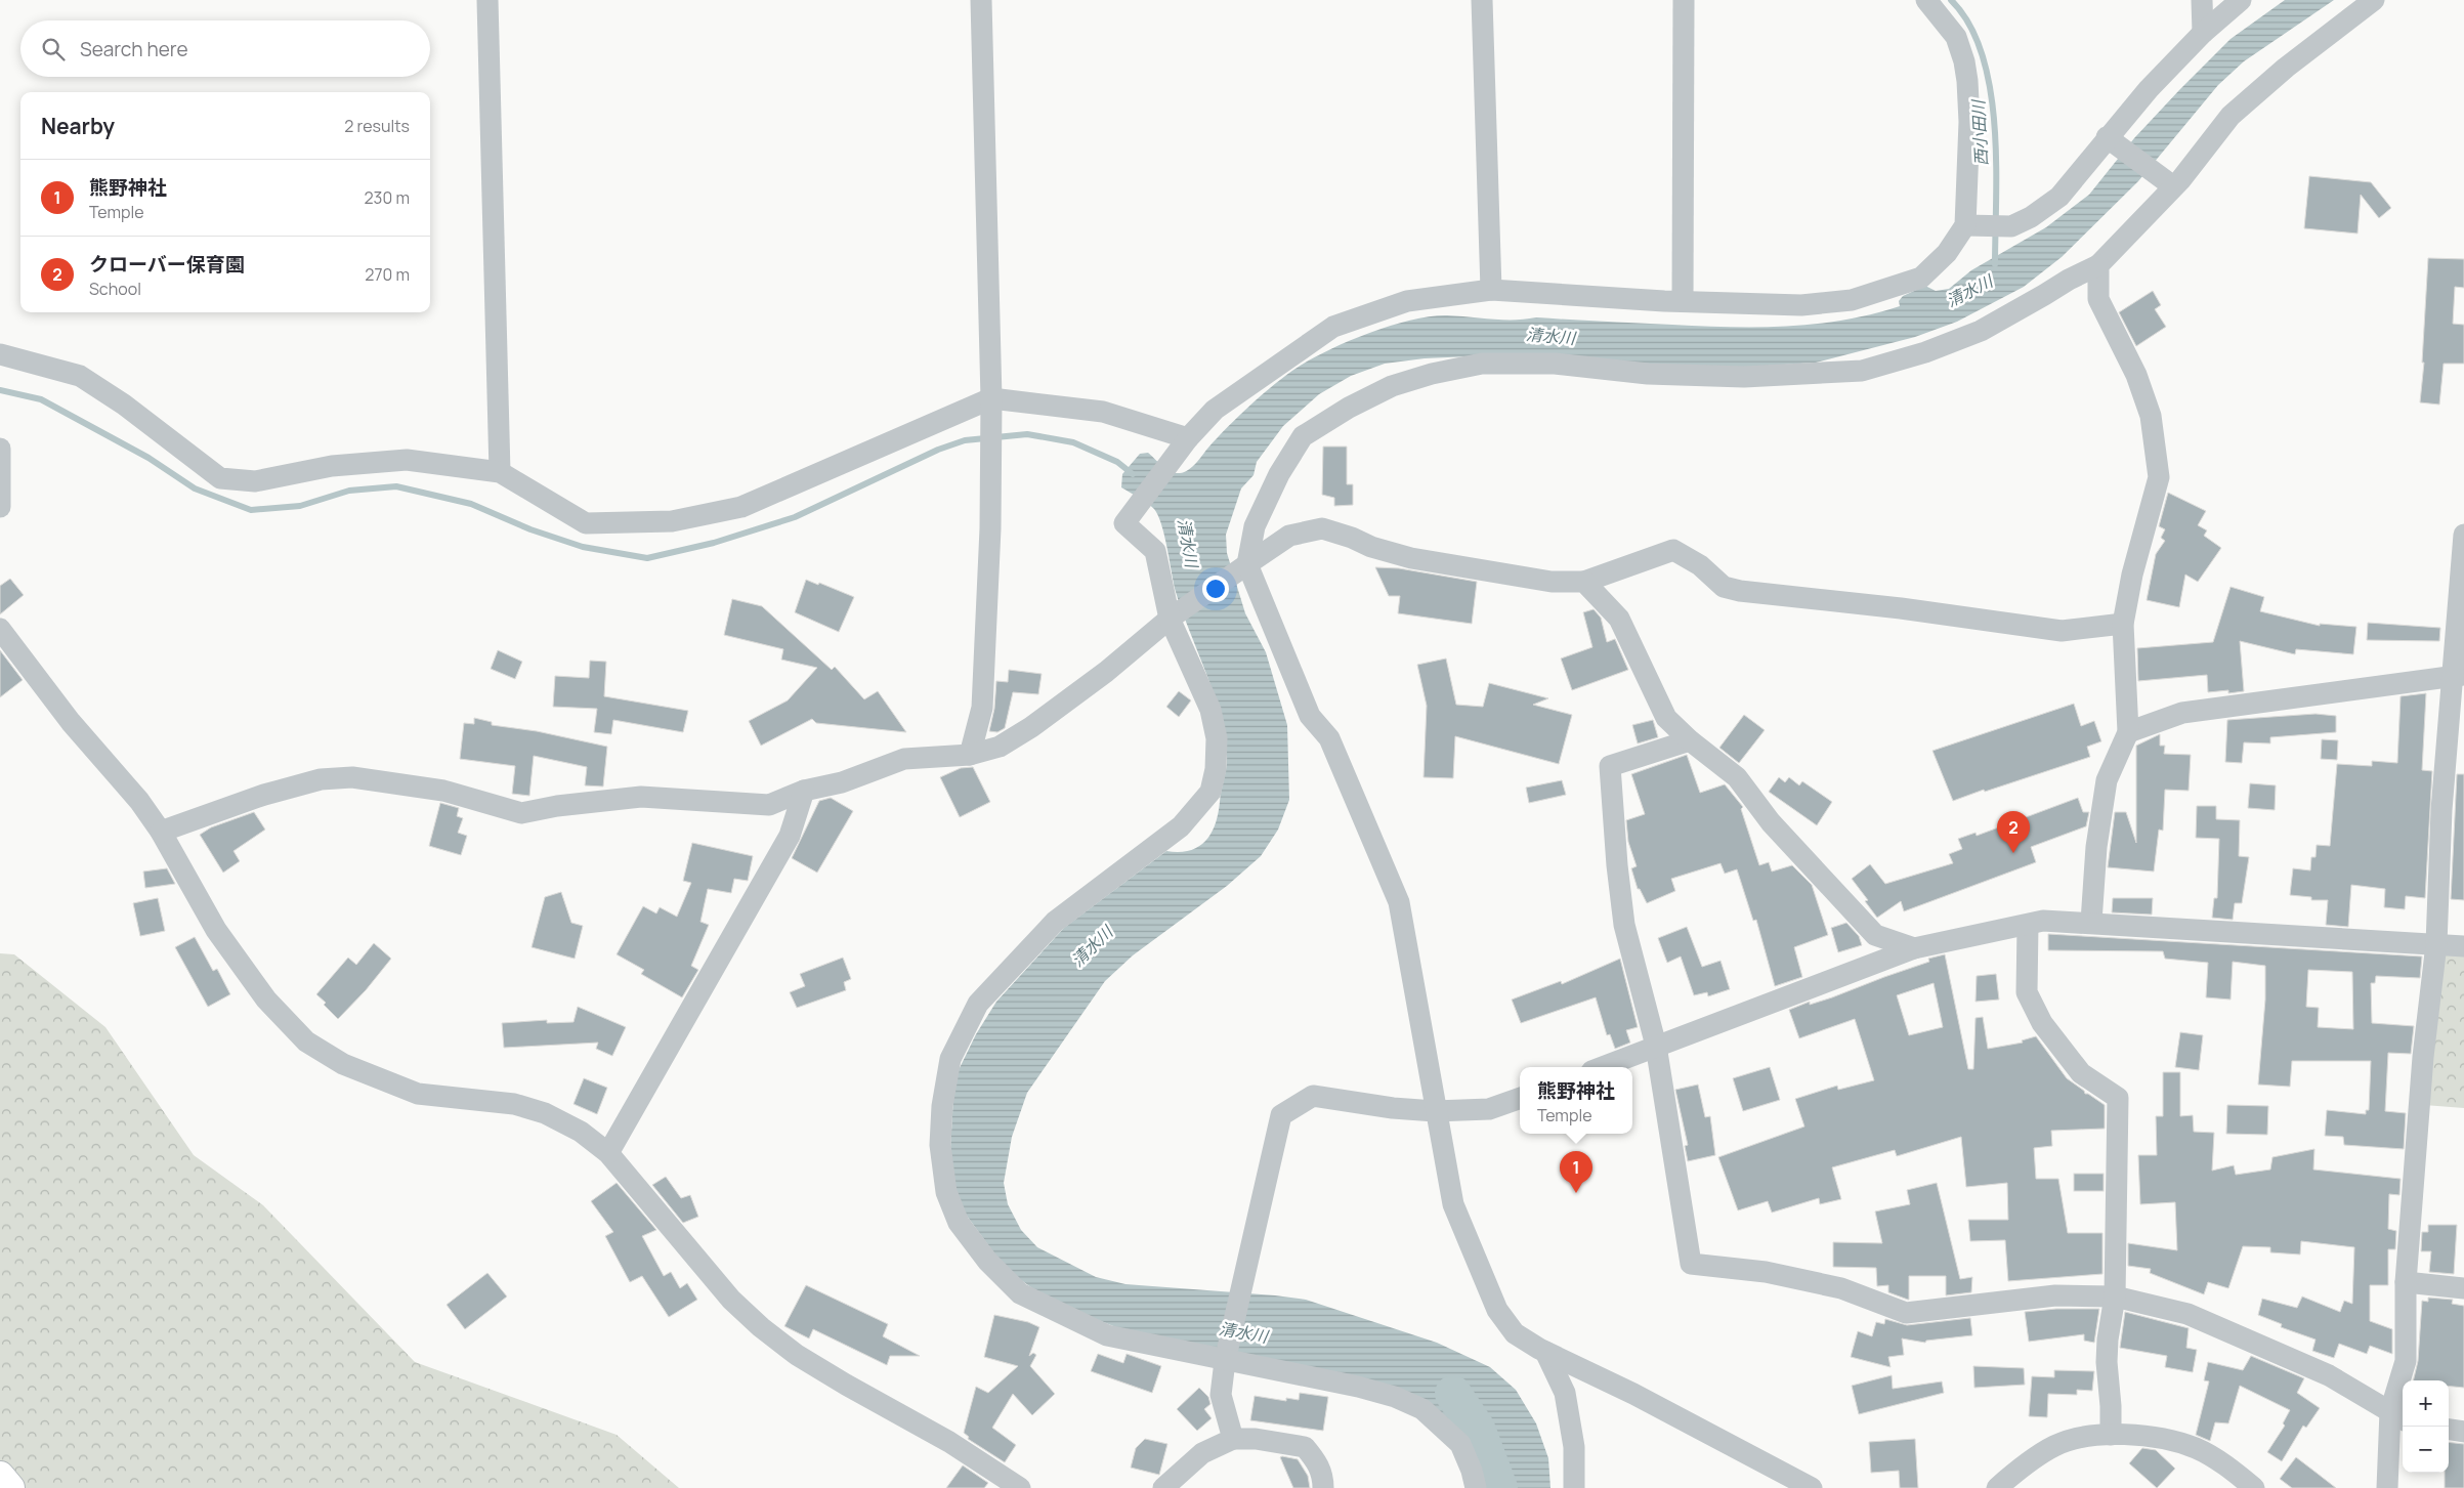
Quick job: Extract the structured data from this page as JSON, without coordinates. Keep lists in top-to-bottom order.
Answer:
{
  "water": ["西小田川", "清水川"],
  "page": {
    "search": "Search here",
    "heading": ["Nearby", "2 results"],
    "list": [
      {
        "mark": "1",
        "name": "熊野神社",
        "note": "Temple",
        "value": "230 m"
      },
      {
        "mark": "2",
        "name": "クローバー保育園",
        "note": "School",
        "value": "270 m"
      }
    ],
    "pins": ["2", "1"],
    "popup": ["熊野神社", "Temple"],
    "map_buttons": ["+", "−"]
  }
}
